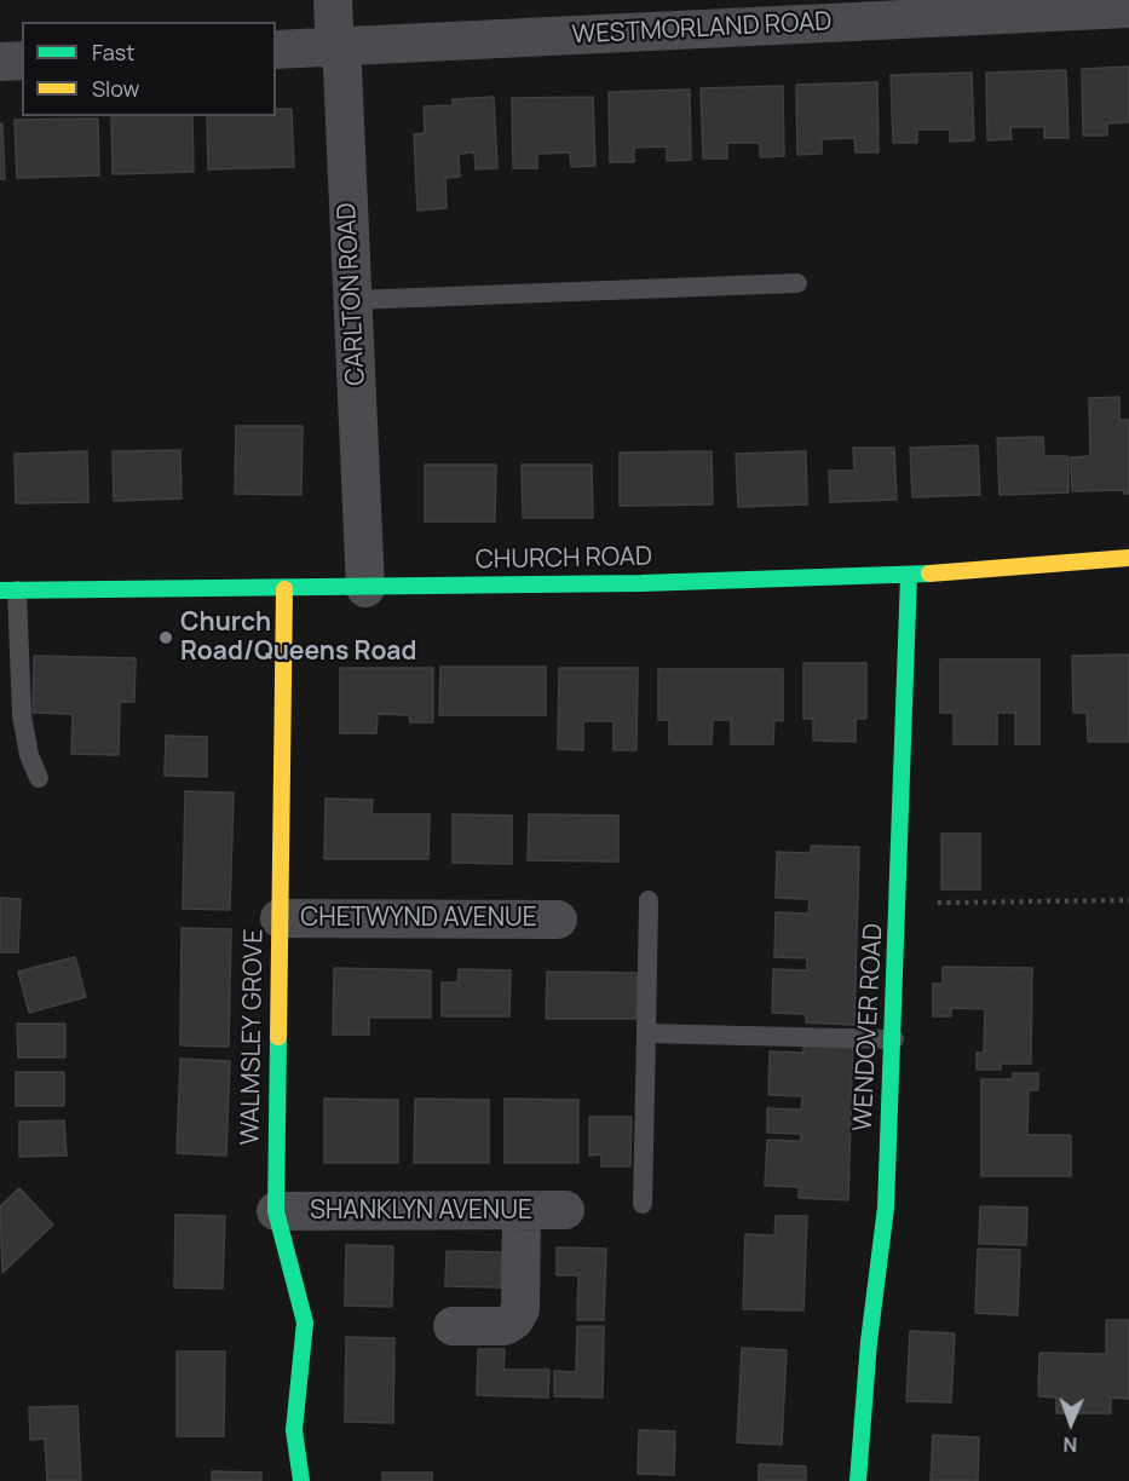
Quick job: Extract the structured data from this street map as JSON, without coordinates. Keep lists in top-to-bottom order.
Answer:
{
  "streets": {
    "street": [
      "WESTMORLAND ROAD",
      "CARLTON ROAD",
      "CHURCH ROAD",
      "CHETWYND AVENUE",
      "WENDOVER ROAD",
      "WALMSLEY GROVE",
      "SHANKLYN AVENUE"
    ]
  },
  "crossings": [
    ["WESTMORLAND ROAD", "CARLTON ROAD"],
    ["CARLTON ROAD", "CHURCH ROAD"],
    ["CHURCH ROAD", "WENDOVER ROAD"],
    ["CHURCH ROAD", "WALMSLEY GROVE"],
    ["CHETWYND AVENUE", "WALMSLEY GROVE"],
    ["WALMSLEY GROVE", "SHANKLYN AVENUE"]
  ],
  "places": ["Church Road/Queens Road"],
  "legend": ["Fast", "Slow"],
  "north": "bottom"
}
